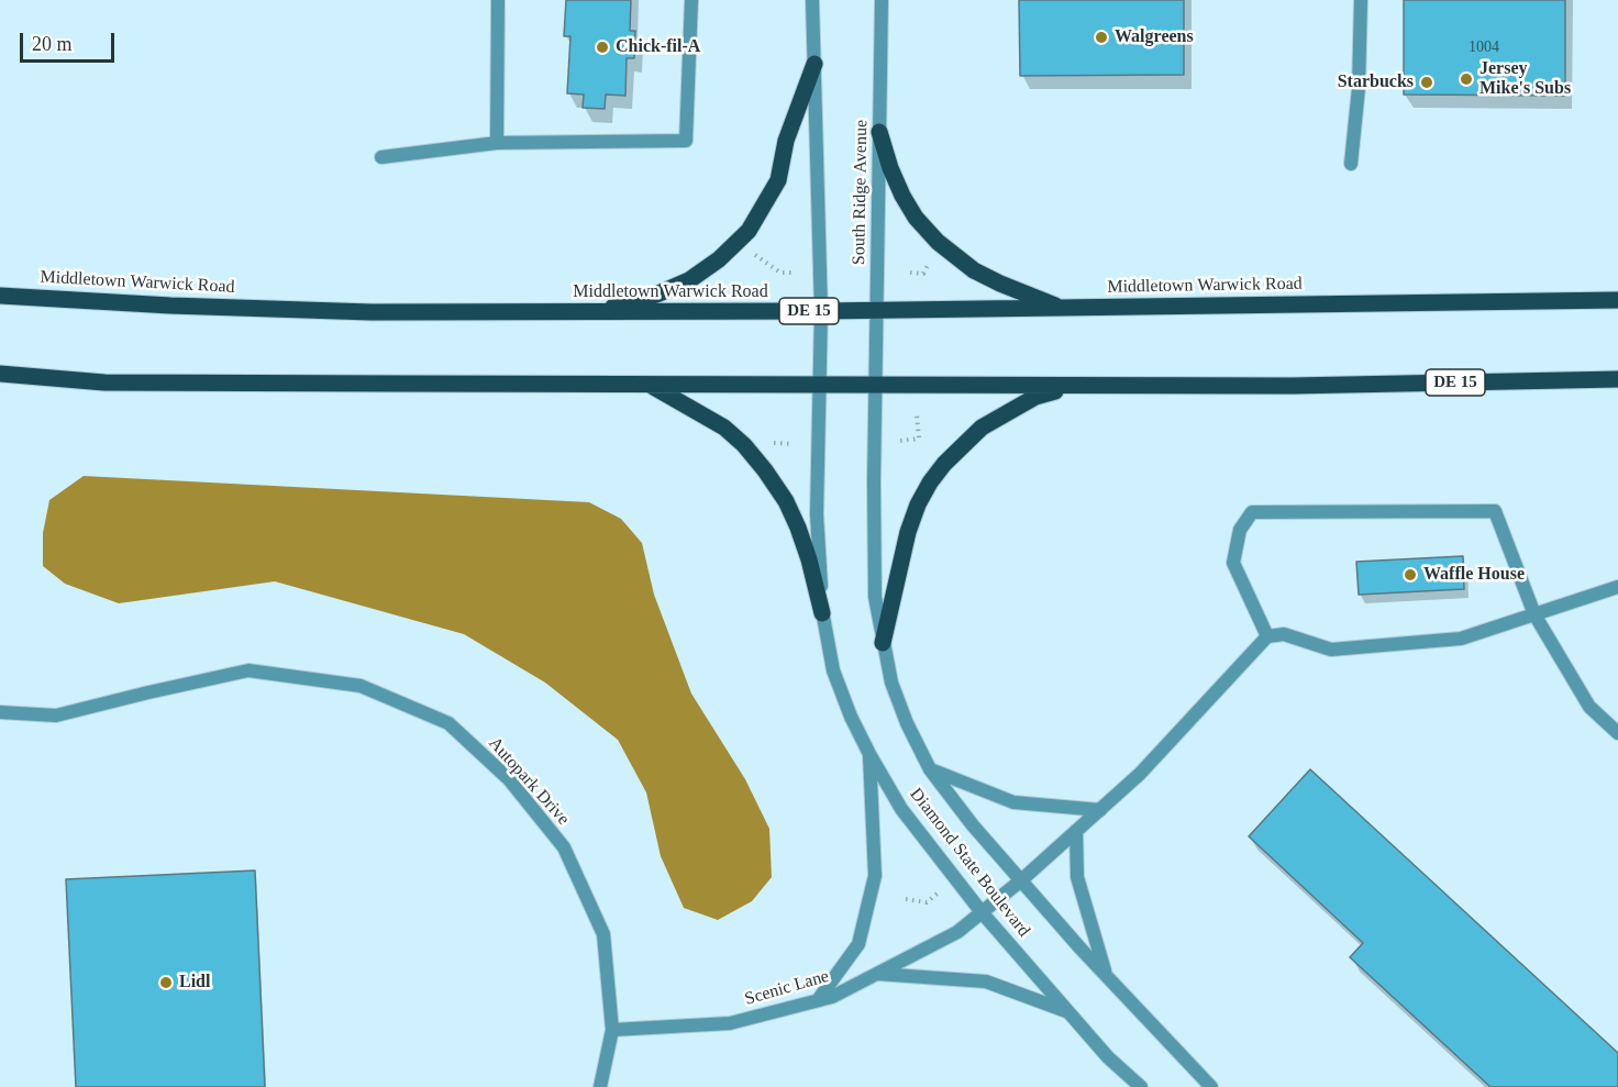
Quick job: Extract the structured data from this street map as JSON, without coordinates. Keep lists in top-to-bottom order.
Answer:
{
  "streets": {
    "main road": ["Middletown Warwick Road", "DE 15"],
    "street": [
      "South Ridge Avenue",
      "Autopark Drive",
      "Diamond State Boulevard",
      "Scenic Lane"
    ]
  },
  "crossings": [
    ["South Ridge Avenue", "Middletown Warwick Road"],
    ["South Ridge Avenue", "DE 15"],
    ["South Ridge Avenue", "Diamond State Boulevard"],
    ["Middletown Warwick Road", "Diamond State Boulevard"],
    ["DE 15", "Diamond State Boulevard"],
    ["Autopark Drive", "Scenic Lane"],
    ["Diamond State Boulevard", "Scenic Lane"]
  ],
  "places": [
    "Walgreens",
    "Chick-fil-A",
    "Jersey Mike's Subs",
    "Starbucks",
    "Waffle House",
    "Lidl"
  ],
  "house_numbers": ["1004"],
  "scale_bar": "20 m"
}
